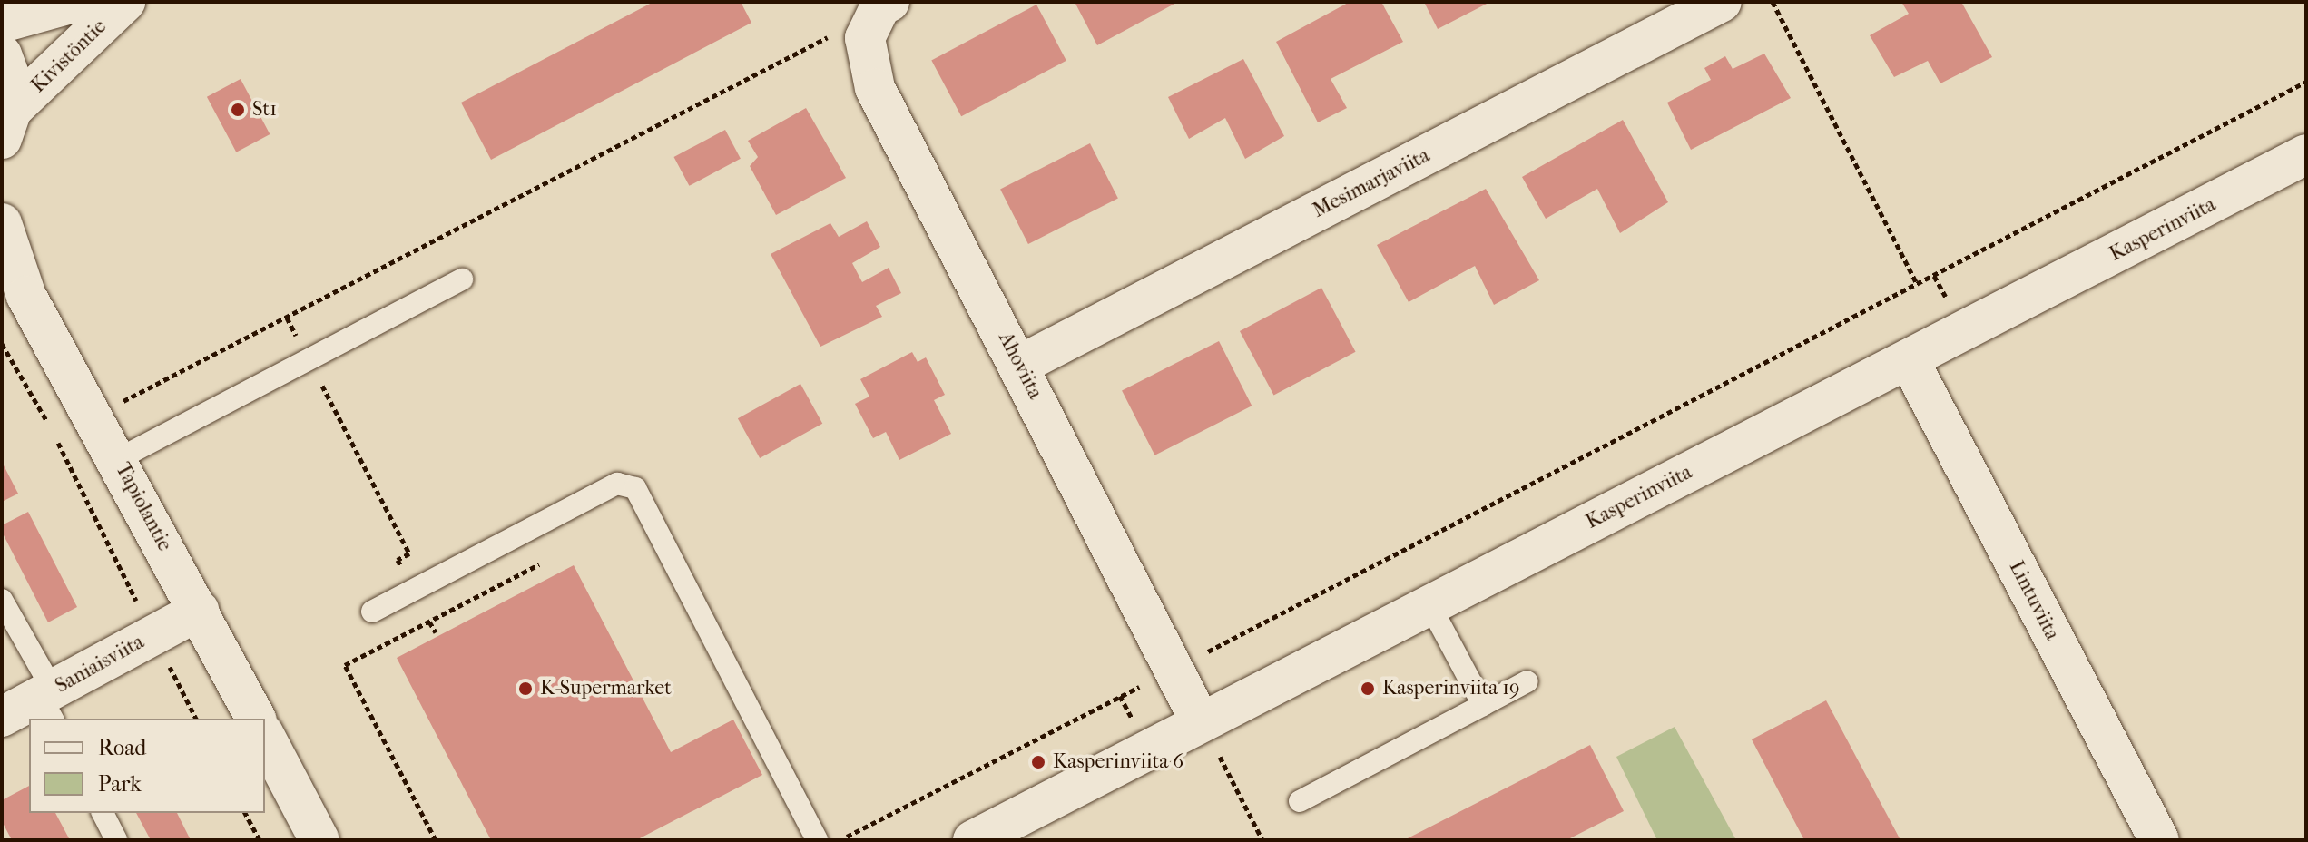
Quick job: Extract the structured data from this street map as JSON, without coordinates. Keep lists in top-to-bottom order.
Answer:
{
  "streets": {
    "street": [
      "Kivistöntie",
      "Mesimarjaviita",
      "Kasperinviita",
      "Ahoviita",
      "Tapiolantie",
      "Lintuviita",
      "Saniaisviita"
    ]
  },
  "crossings": [
    ["Mesimarjaviita", "Ahoviita"],
    ["Kasperinviita", "Ahoviita"],
    ["Kasperinviita", "Lintuviita"],
    ["Tapiolantie", "Saniaisviita"]
  ],
  "places": [
    "St1",
    "K-Supermarket",
    "Kasperinviita 19",
    "Kasperinviita 6"
  ],
  "legend": ["Road", "Park"]
}
